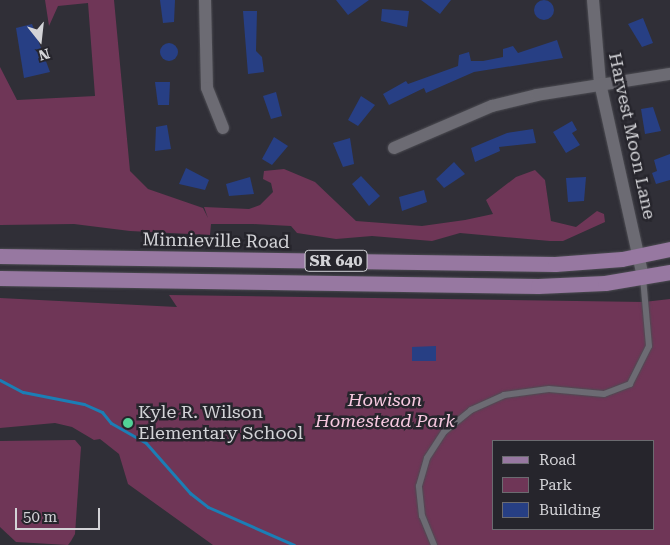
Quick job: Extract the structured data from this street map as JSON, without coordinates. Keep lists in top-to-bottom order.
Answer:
{
  "streets": {
    "main road": ["Minnieville Road", "SR 640"],
    "street": ["Harvest Moon Lane"]
  },
  "crossings": [
    ["Harvest Moon Lane", "Minnieville Road"],
    ["Harvest Moon Lane", "SR 640"]
  ],
  "parks": ["Howison Homestead Park"],
  "places": ["Kyle R. Wilson Elementary School"],
  "legend": ["Road", "Park", "Building"],
  "scale_bar": "50 m",
  "north": "bottom"
}
